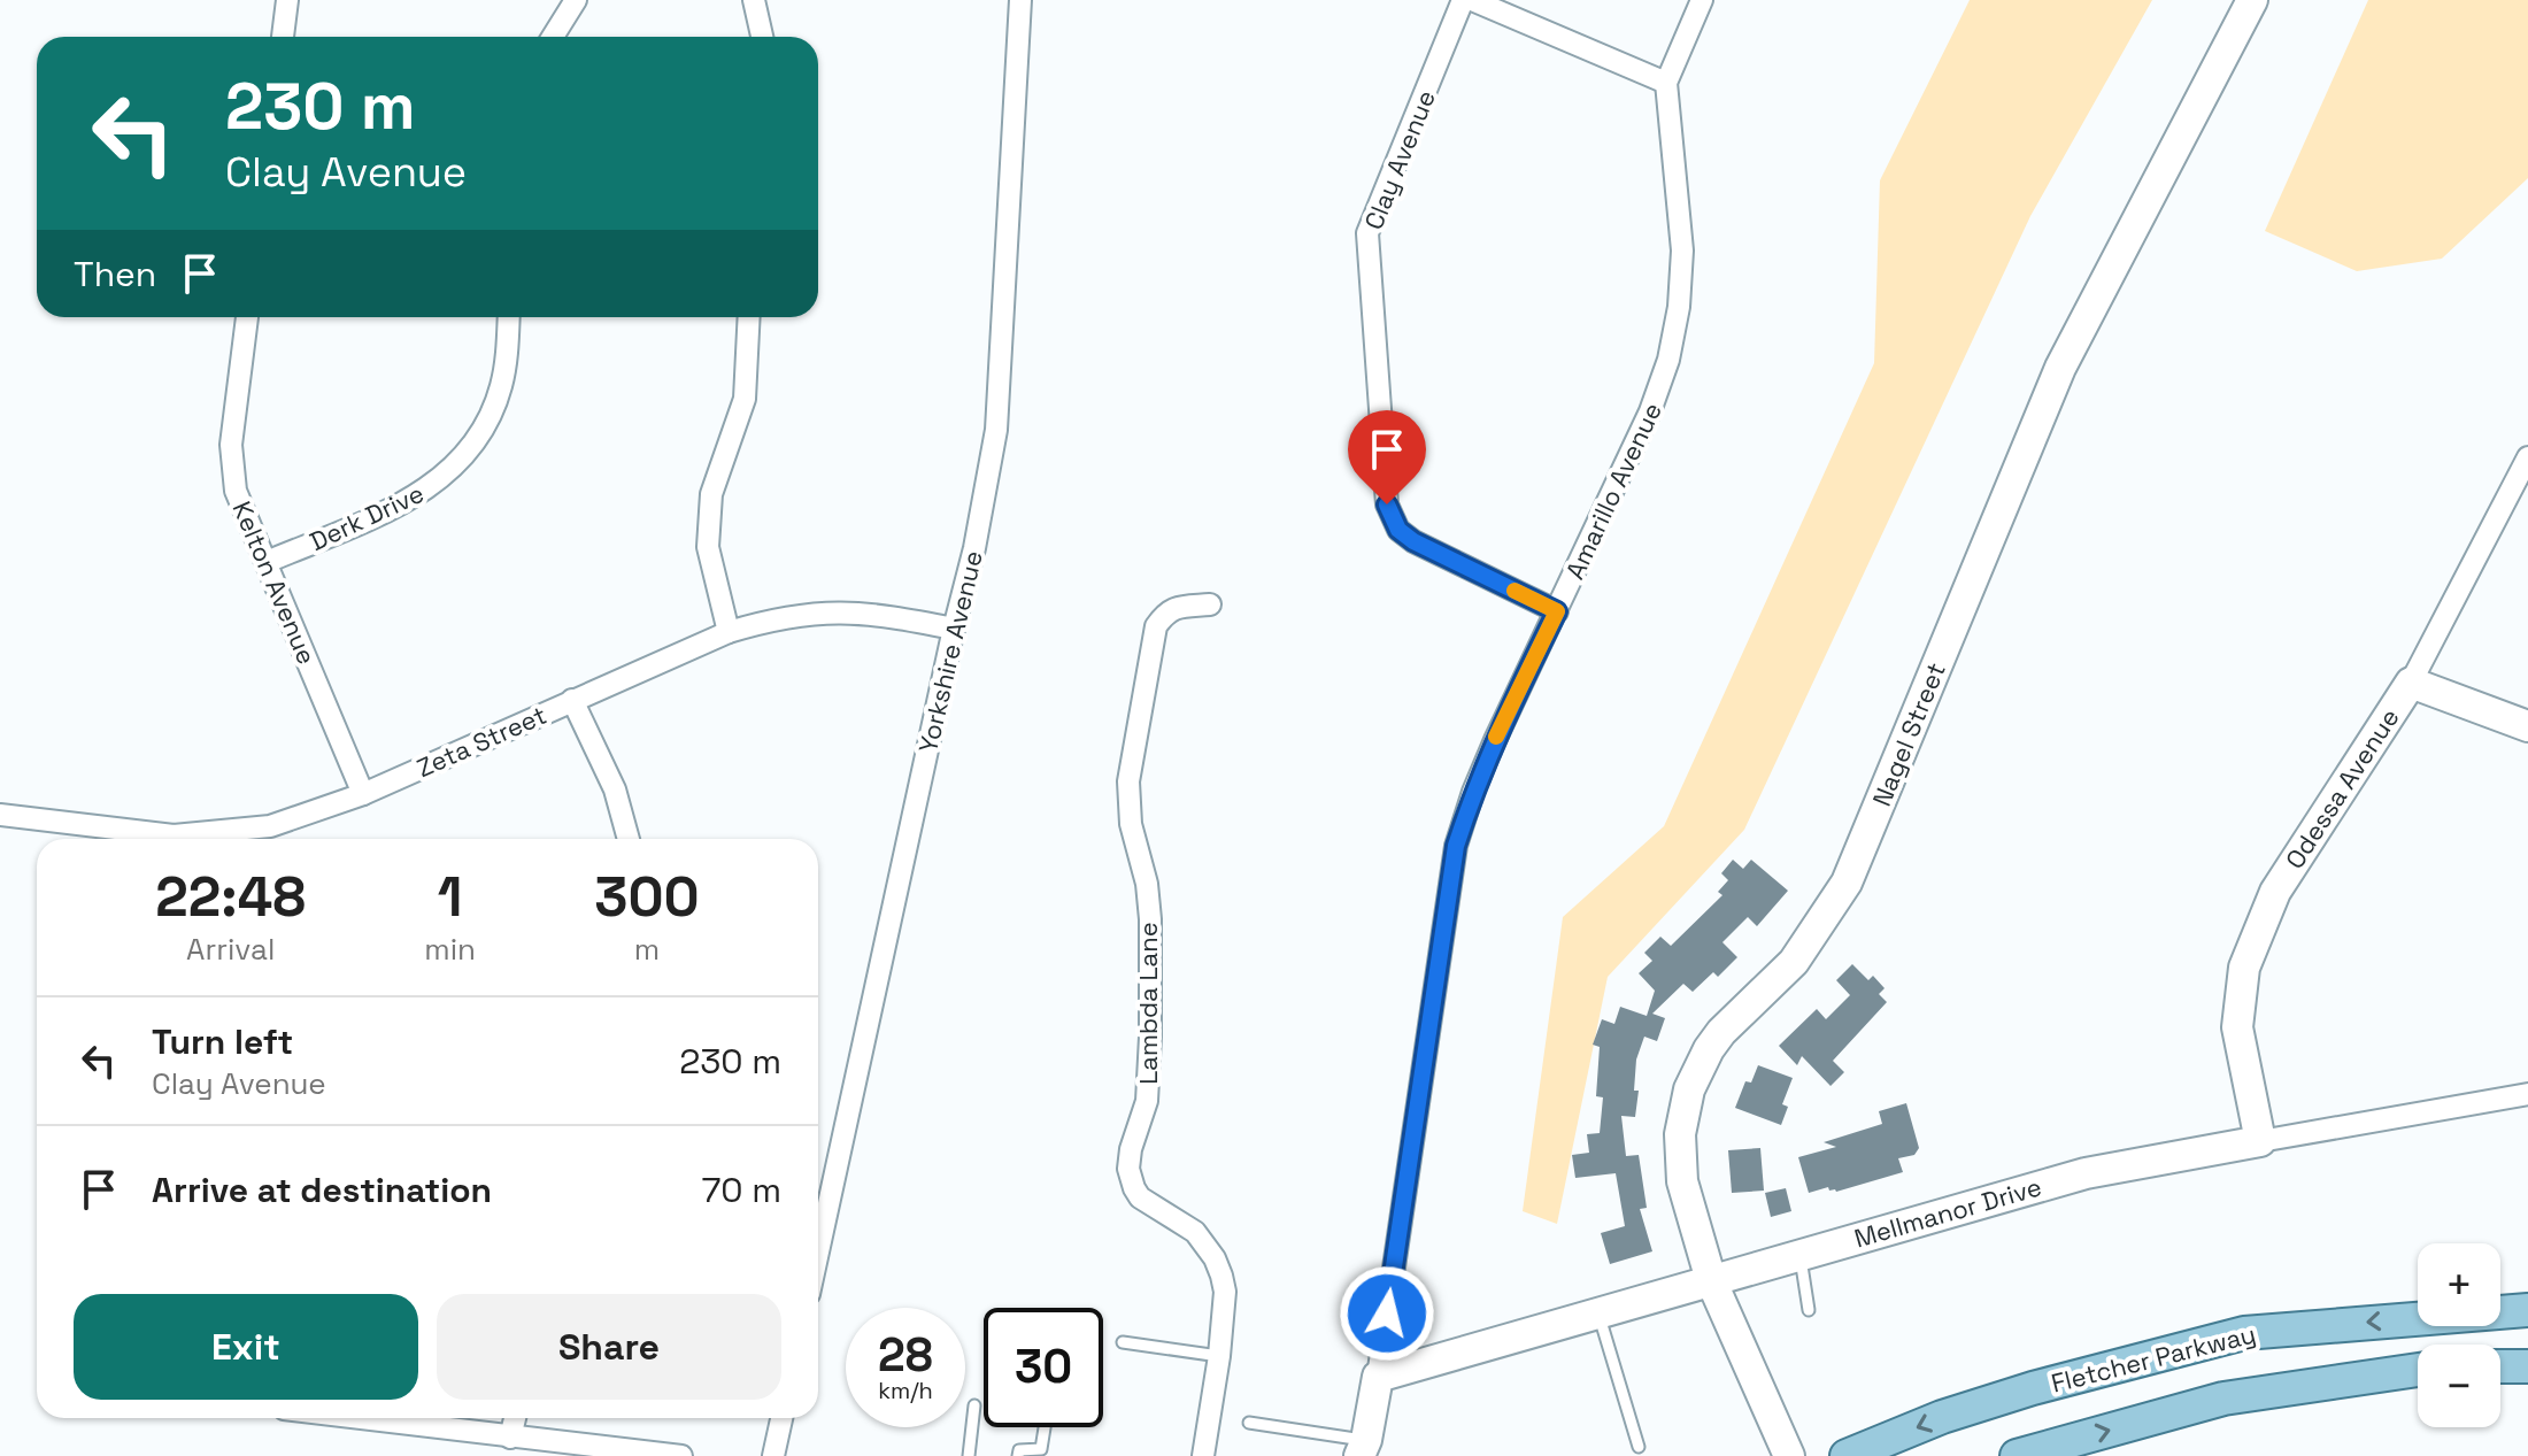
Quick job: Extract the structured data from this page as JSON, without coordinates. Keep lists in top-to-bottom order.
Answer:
{
  "streets": {
    "main road": ["Fletcher Parkway"],
    "street": [
      "Clay Avenue",
      "Amarillo Avenue",
      "Derk Drive",
      "Kelton Avenue",
      "Yorkshire Avenue",
      "Nagel Street",
      "Zeta Street",
      "Odessa Avenue",
      "Lambda Lane",
      "Mellmanor Drive"
    ]
  },
  "crossings": [
    ["Clay Avenue", "Amarillo Avenue"],
    ["Amarillo Avenue", "Mellmanor Drive"],
    ["Derk Drive", "Kelton Avenue"],
    ["Kelton Avenue", "Zeta Street"],
    ["Yorkshire Avenue", "Zeta Street"],
    ["Nagel Street", "Mellmanor Drive"],
    ["Odessa Avenue", "Mellmanor Drive"]
  ],
  "page": {
    "turn": ["230 m", "Clay Avenue"],
    "then": "Then",
    "eta": [
      "22:48",
      "Arrival",
      "1",
      "min",
      "300",
      "m"
    ],
    "list": [
      {
        "name": "Turn left",
        "note": "Clay Avenue",
        "value": "230 m"
      },
      {
        "name": "Arrive at destination",
        "value": "70 m"
      }
    ],
    "map_buttons": ["+", "−"],
    "buttons": ["Exit", "Share"],
    "speed": "28 km/h",
    "limit": "30"
  }
}
